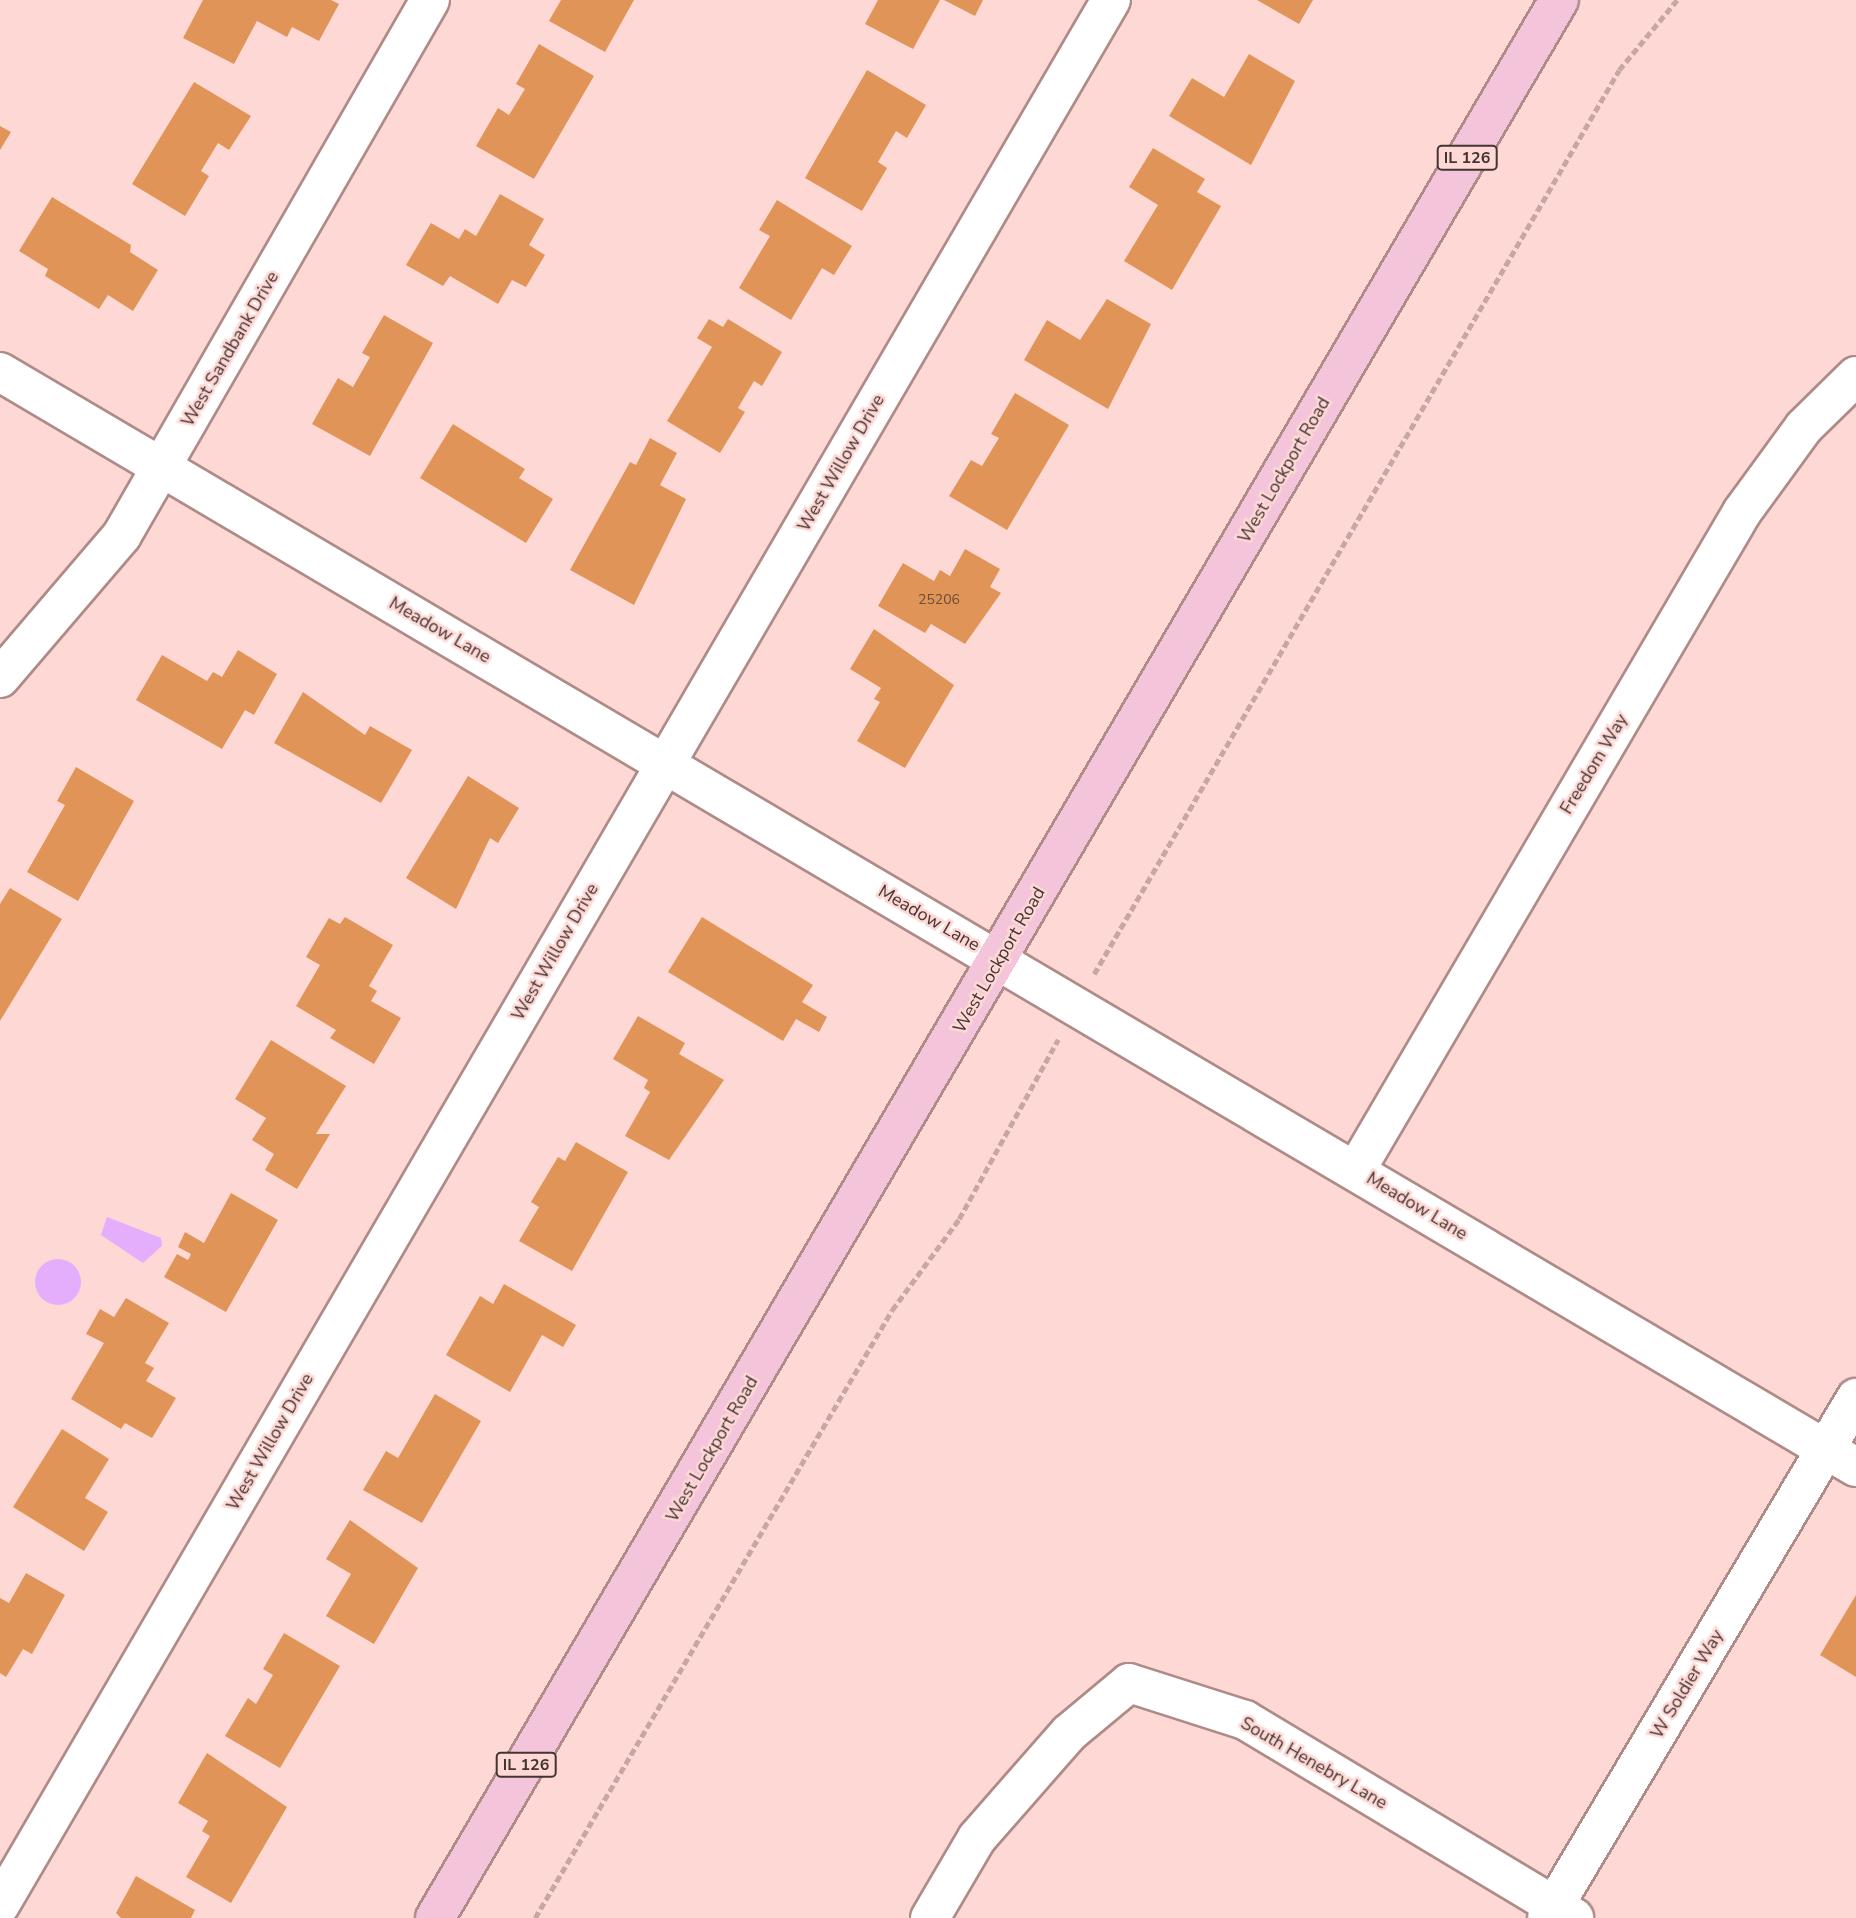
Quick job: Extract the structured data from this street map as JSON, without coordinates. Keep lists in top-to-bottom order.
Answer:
{
  "streets": {
    "main road": ["IL 126", "West Lockport Road"],
    "street": [
      "West Sandbank Drive",
      "West Willow Drive",
      "Meadow Lane",
      "Freedom Way",
      "W Soldier Way",
      "South Henebry Lane"
    ]
  },
  "crossings": [
    ["West Sandbank Drive", "Meadow Lane"],
    ["West Willow Drive", "Meadow Lane"],
    ["West Lockport Road", "Meadow Lane"],
    ["Meadow Lane", "Freedom Way"],
    ["Meadow Lane", "W Soldier Way"],
    ["W Soldier Way", "South Henebry Lane"]
  ],
  "house_numbers": ["25206"]
}
